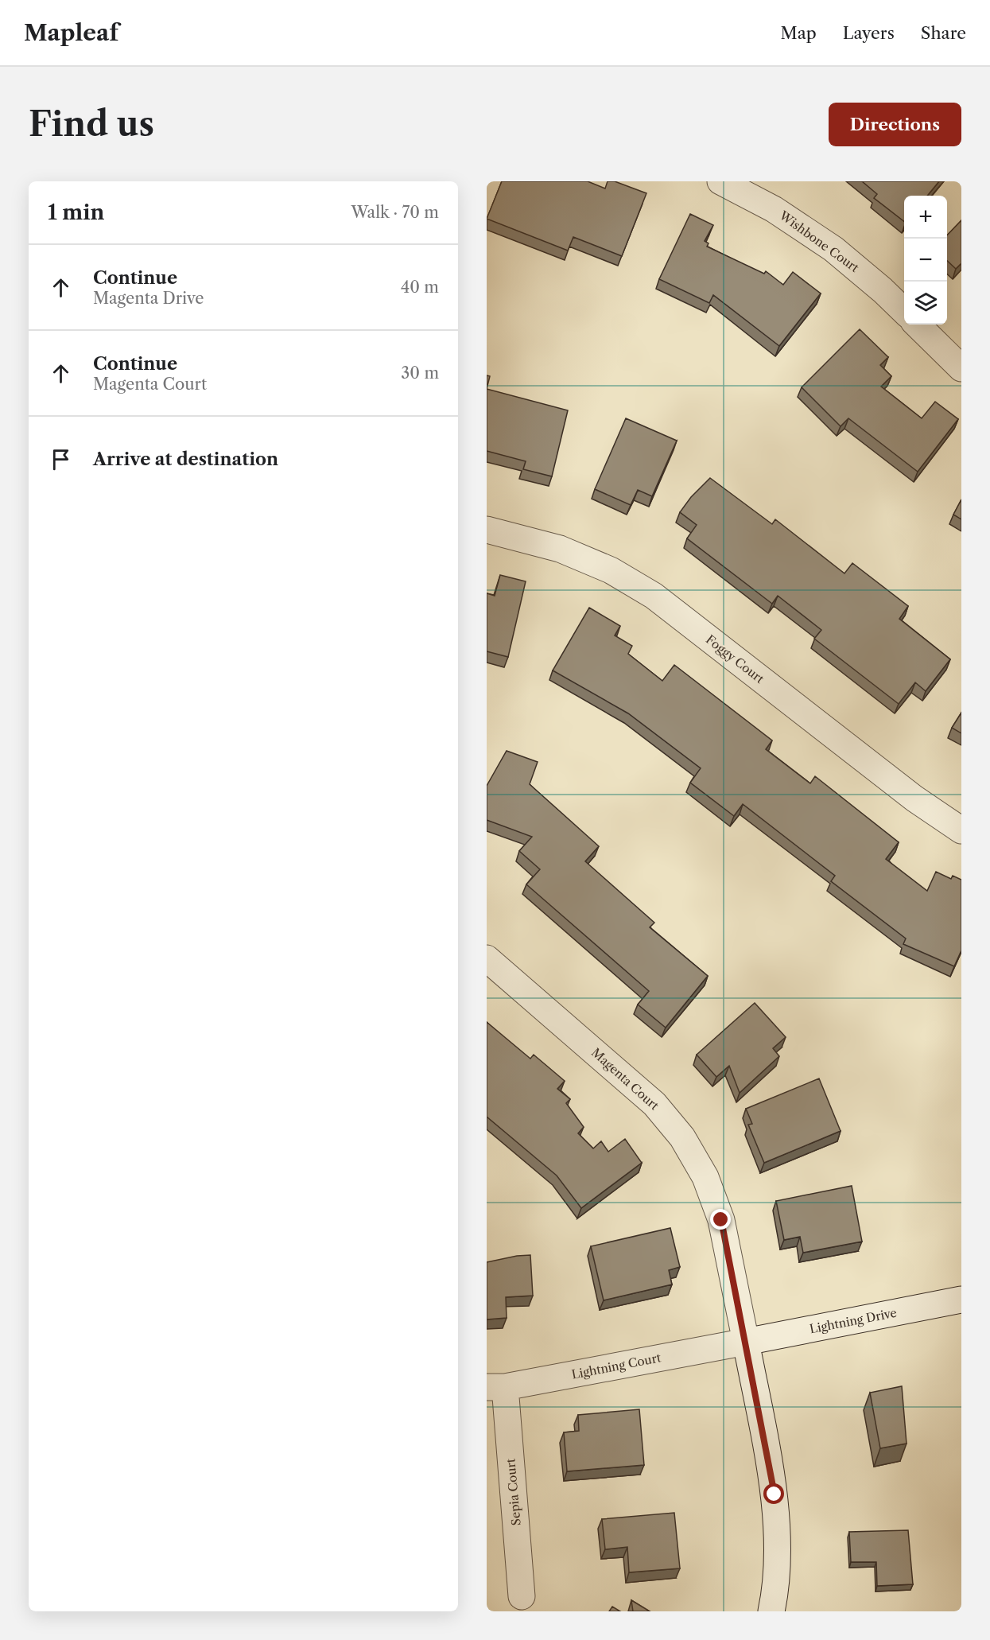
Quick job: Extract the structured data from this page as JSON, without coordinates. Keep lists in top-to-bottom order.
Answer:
{
  "streets": {
    "street": [
      "Wishbone Court",
      "Foggy Court",
      "Magenta Court",
      "Lightning Drive",
      "Lightning Court",
      "Sepia Court"
    ]
  },
  "crossings": [
    ["Magenta Court", "Lightning Drive"],
    ["Magenta Court", "Lightning Court"],
    ["Lightning Drive", "Lightning Court"],
    ["Lightning Court", "Sepia Court"]
  ],
  "page": {
    "header": "Mapleaf",
    "nav": ["Map", "Layers", "Share"],
    "buttons": "Directions",
    "title": "Find us",
    "heading": ["1 min", "Walk · 70 m"],
    "map_buttons": ["+", "−"],
    "list": [
      ["Continue", "Magenta Drive", "40 m"],
      ["Continue", "Magenta Court", "30 m"],
      "Arrive at destination"
    ]
  }
}
